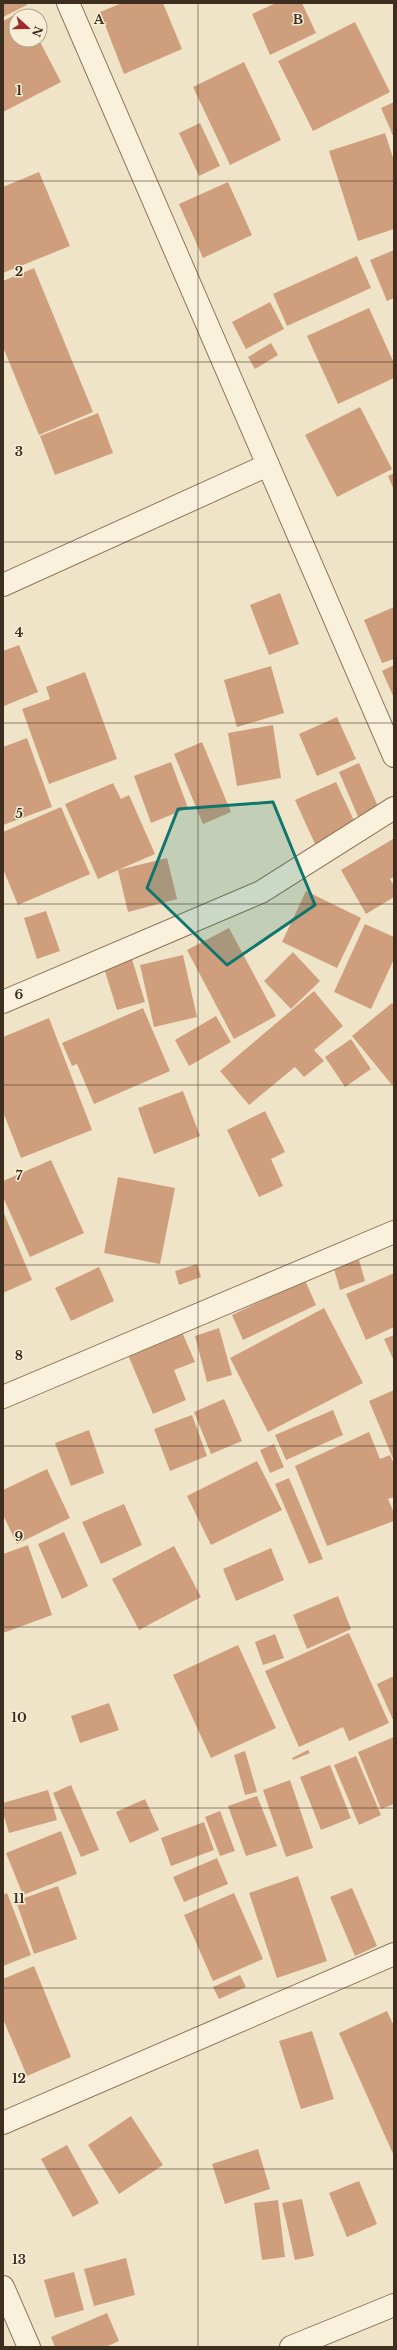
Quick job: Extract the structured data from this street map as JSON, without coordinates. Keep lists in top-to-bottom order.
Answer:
{
  "north": "right",
  "grid": {
    "columns": ["A", "B"],
    "rows": [
      "1",
      "2",
      "3",
      "4",
      "5",
      "6",
      "7",
      "8",
      "9",
      "10",
      "11",
      "12",
      "13"
    ]
  }
}
